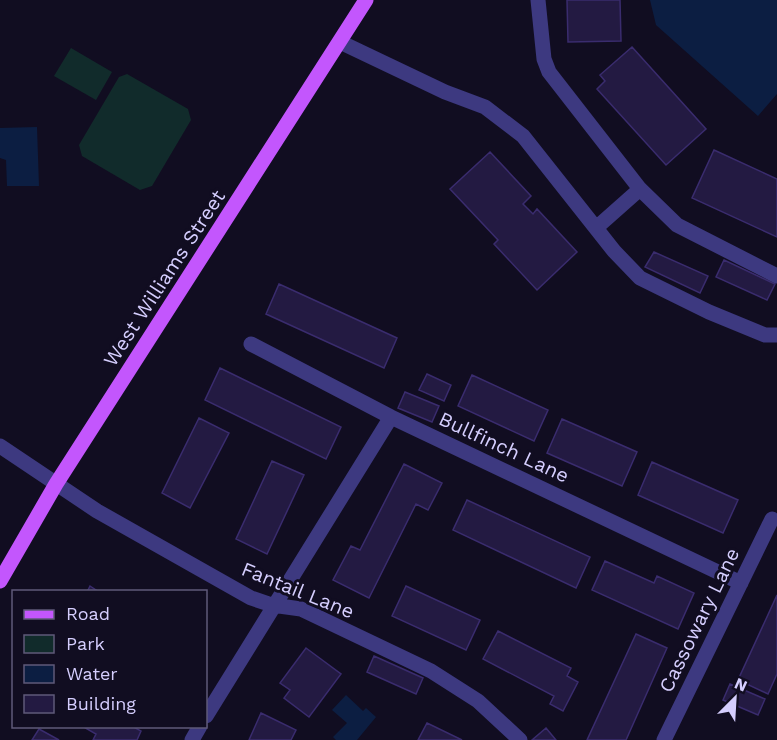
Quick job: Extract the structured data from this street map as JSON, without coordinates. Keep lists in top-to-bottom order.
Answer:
{
  "streets": {
    "main road": ["West Williams Street"],
    "street": ["Bullfinch Lane", "Fantail Lane", "Cassowary Lane"]
  },
  "crossings": [
    ["West Williams Street", "Fantail Lane"],
    ["Bullfinch Lane", "Cassowary Lane"]
  ],
  "legend": [
    "Road",
    "Park",
    "Water",
    "Building"
  ],
  "north": "top right"
}
